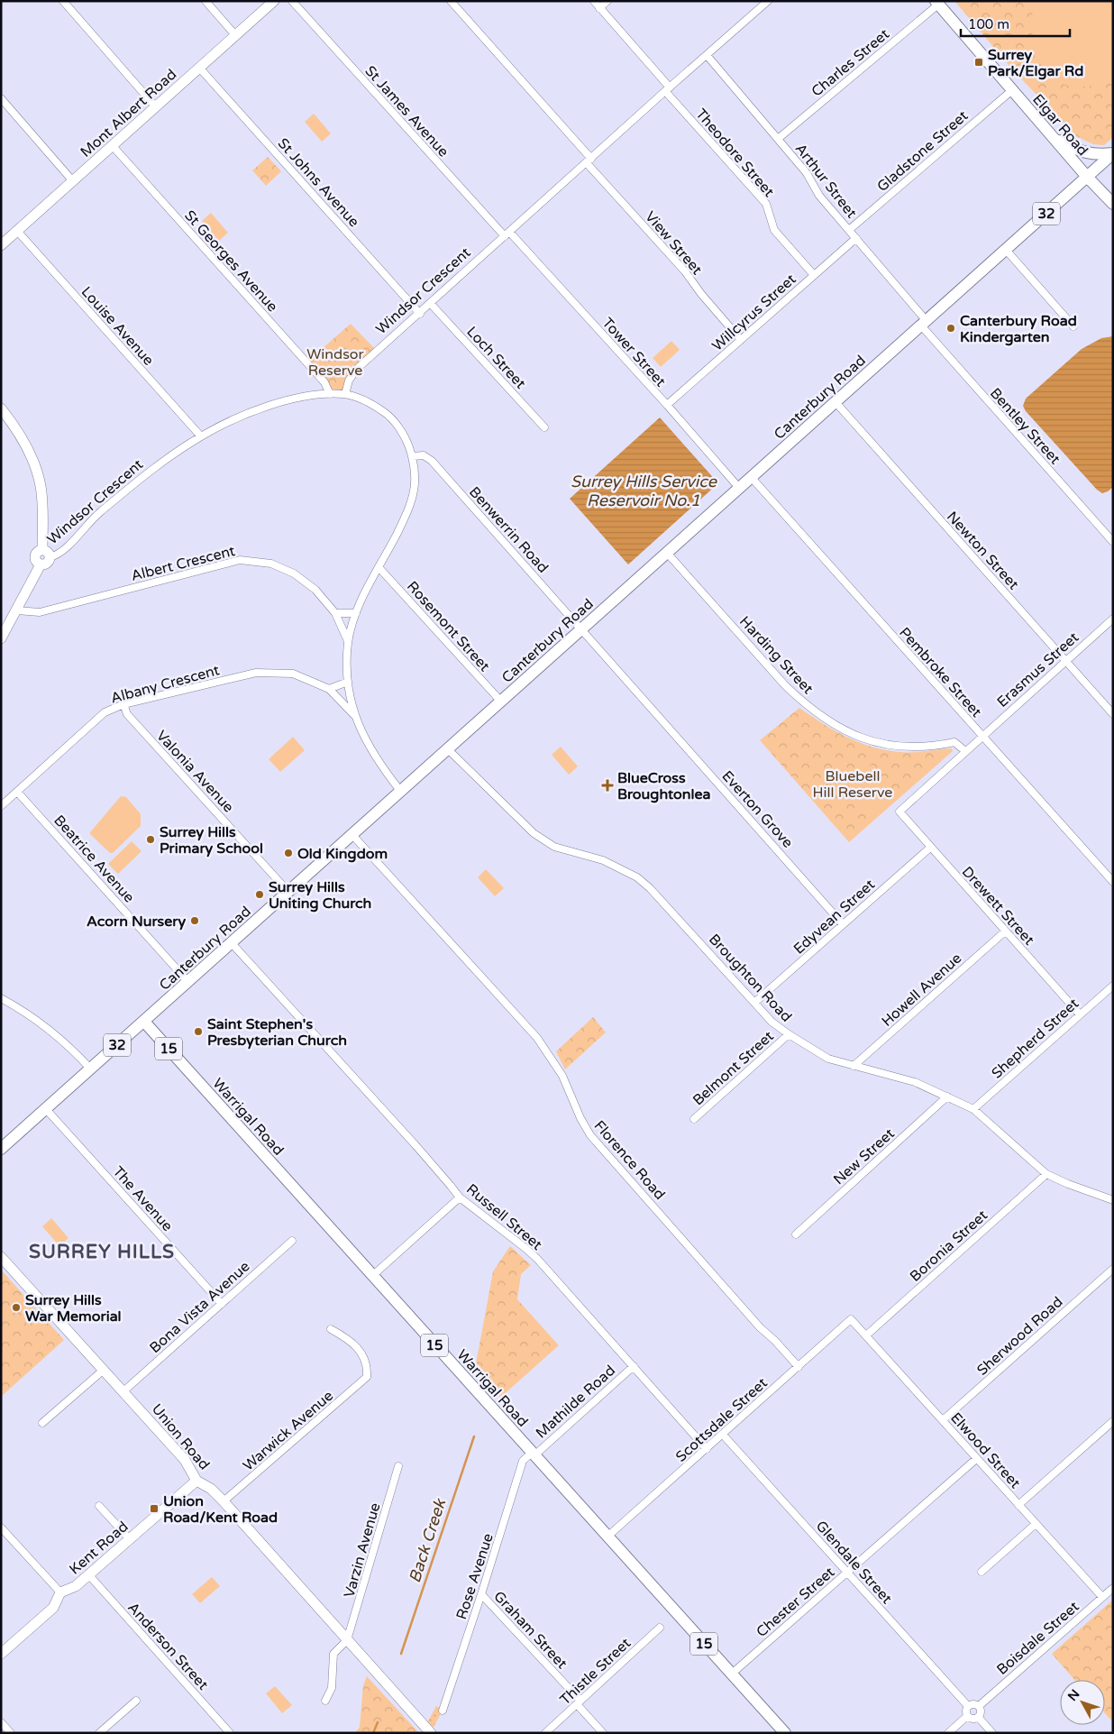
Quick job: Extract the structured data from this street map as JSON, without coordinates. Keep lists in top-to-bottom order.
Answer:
{
  "streets": {
    "main road": [
      "Elgar Road",
      "32",
      "Canterbury Road",
      "15",
      "Warrigal Road"
    ],
    "street": [
      "Charles Street",
      "St James Avenue",
      "Mont Albert Road",
      "Gladstone Street",
      "Theodore Street",
      "Arthur Street",
      "St Johns Avenue",
      "View Street",
      "St Georges Avenue",
      "Windsor Crescent",
      "Willcyrus Street",
      "Louise Avenue",
      "Tower Street",
      "Loch Street",
      "Bentley Street",
      "Benwerrin Road",
      "Newton Street",
      "Albert Crescent",
      "Rosemont Street",
      "Harding Street",
      "Erasmus Street",
      "Pembroke Street",
      "Albany Crescent",
      "Valonia Avenue",
      "Everton Grove",
      "Beatrice Avenue",
      "Drewett Street",
      "Edyvean Street",
      "Broughton Road",
      "Howell Avenue",
      "Shepherd Street",
      "Belmont Street",
      "New Street",
      "Florence Road",
      "The Avenue",
      "Russell Street",
      "Boronia Street",
      "Bona Vista Avenue",
      "Sherwood Road",
      "Mathilde Road",
      "Scottsdale Street",
      "Warwick Avenue",
      "Union Road",
      "Elwood Street",
      "Kent Road",
      "Varzin Avenue",
      "Glendale Street",
      "Rose Avenue",
      "Chester Street",
      "Graham Street",
      "Boisdale Street",
      "Anderson Street",
      "Thistle Street"
    ]
  },
  "crossings": [
    ["Charles Street", "Elgar Road"],
    ["Charles Street", "Arthur Street"],
    ["St James Avenue", "Windsor Crescent"],
    ["St James Avenue", "Tower Street"],
    ["Mont Albert Road", "St Johns Avenue"],
    ["Mont Albert Road", "St Georges Avenue"],
    ["Mont Albert Road", "Louise Avenue"],
    ["Elgar Road", "Gladstone Street"],
    ["Elgar Road", "Canterbury Road"],
    ["Gladstone Street", "Arthur Street"],
    ["Theodore Street", "Windsor Crescent"],
    ["Theodore Street", "Willcyrus Street"],
    ["Arthur Street", "Windsor Crescent"],
    ["Arthur Street", "Willcyrus Street"],
    ["Arthur Street", "Canterbury Road"],
    ["Arthur Street", "Bentley Street"],
    ["St Johns Avenue", "Windsor Crescent"],
    ["View Street", "Windsor Crescent"],
    ["View Street", "Willcyrus Street"],
    ["St Georges Avenue", "Windsor Crescent"],
    ["Windsor Crescent", "Louise Avenue"],
    ["Windsor Crescent", "Tower Street"],
    ["Windsor Crescent", "Loch Street"],
    ["Willcyrus Street", "Tower Street"],
    ["Tower Street", "Canterbury Road"],
    ["Canterbury Road", "Bentley Street"],
    ["Canterbury Road", "Benwerrin Road"],
    ["Canterbury Road", "Newton Street"],
    ["Canterbury Road", "Rosemont Street"],
    ["Canterbury Road", "Harding Street"],
    ["Canterbury Road", "Pembroke Street"],
    ["Canterbury Road", "Valonia Avenue"],
    ["Canterbury Road", "Everton Grove"],
    ["Canterbury Road", "Beatrice Avenue"],
    ["Canterbury Road", "Broughton Road"],
    ["Canterbury Road", "Warrigal Road"],
    ["Canterbury Road", "Florence Road"],
    ["Canterbury Road", "The Avenue"],
    ["Canterbury Road", "Russell Street"],
    ["Benwerrin Road", "Everton Grove"],
    ["Newton Street", "Erasmus Street"],
    ["Harding Street", "Erasmus Street"],
    ["Erasmus Street", "Pembroke Street"],
    ["Erasmus Street", "Drewett Street"],
    ["Albany Crescent", "Valonia Avenue"],
    ["Albany Crescent", "Beatrice Avenue"],
    ["Everton Grove", "Edyvean Street"],
    ["Drewett Street", "Edyvean Street"],
    ["Drewett Street", "Howell Avenue"],
    ["Drewett Street", "Shepherd Street"],
    ["Edyvean Street", "Broughton Road"],
    ["Broughton Road", "Howell Avenue"],
    ["Broughton Road", "Shepherd Street"],
    ["Broughton Road", "Belmont Street"],
    ["Broughton Road", "New Street"],
    ["Broughton Road", "Boronia Street"],
    ["Warrigal Road", "Mathilde Road"],
    ["Warrigal Road", "Scottsdale Street"],
    ["Warrigal Road", "Rose Avenue"],
    ["Warrigal Road", "Chester Street"],
    ["Florence Road", "Scottsdale Street"],
    ["The Avenue", "Bona Vista Avenue"],
    ["Russell Street", "Mathilde Road"],
    ["Russell Street", "Scottsdale Street"],
    ["Boronia Street", "Elwood Street"],
    ["Bona Vista Avenue", "Union Road"],
    ["Sherwood Road", "Elwood Street"],
    ["Mathilde Road", "Rose Avenue"],
    ["Scottsdale Street", "Elwood Street"],
    ["Scottsdale Street", "Glendale Street"],
    ["Warwick Avenue", "Union Road"],
    ["Union Road", "Kent Road"],
    ["Union Road", "Varzin Avenue"],
    ["Elwood Street", "Chester Street"],
    ["Elwood Street", "Boisdale Street"],
    ["Kent Road", "Anderson Street"],
    ["Glendale Street", "Chester Street"],
    ["Glendale Street", "Boisdale Street"],
    ["Rose Avenue", "Graham Street"],
    ["Graham Street", "Thistle Street"]
  ],
  "districts": ["SURREY HILLS"],
  "water": ["Surrey Hills Service Reservoir No.1", "Back Creek"],
  "parks": ["Windsor Reserve", "Bluebell Hill Reserve"],
  "places": {
    "transit": ["Surrey Park/Elgar Rd", "Union Road/Kent Road"],
    "other": [
      "Canterbury Road Kindergarten",
      "Surrey Hills Primary School",
      "Old Kingdom",
      "Surrey Hills Uniting Church",
      "Acorn Nursery",
      "Saint Stephen's Presbyterian Church",
      "Surrey Hills War Memorial"
    ],
    "health": ["BlueCross Broughtonlea"]
  },
  "scale_bar": "100 m",
  "north": "top left"
}
